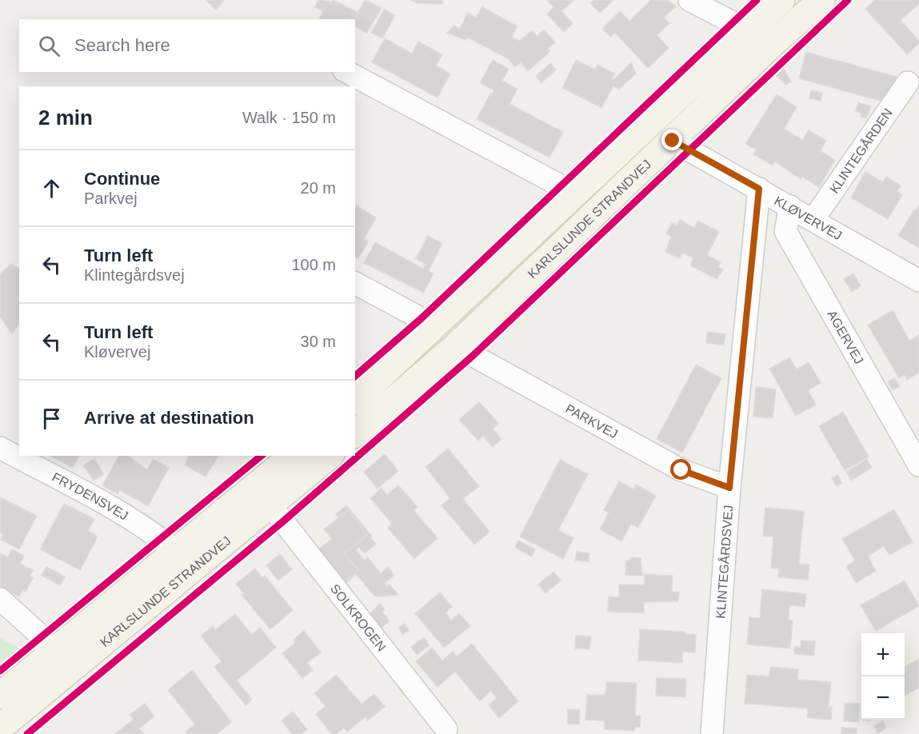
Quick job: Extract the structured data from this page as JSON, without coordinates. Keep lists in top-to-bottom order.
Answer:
{
  "streets": {
    "main road": ["KARLSLUNDE STRANDVEJ"],
    "street": [
      "KLINTEGÅRDEN",
      "KLØVERVEJ",
      "AGERVEJ",
      "PARKVEJ",
      "FRYDENSVEJ",
      "KLINTEGÅRDSVEJ",
      "SOLKROGEN"
    ]
  },
  "crossings": [
    ["KLINTEGÅRDEN", "KLØVERVEJ"],
    ["KLØVERVEJ", "KARLSLUNDE STRANDVEJ"],
    ["KLØVERVEJ", "AGERVEJ"],
    ["KLØVERVEJ", "KLINTEGÅRDSVEJ"],
    ["KARLSLUNDE STRANDVEJ", "PARKVEJ"],
    ["KARLSLUNDE STRANDVEJ", "FRYDENSVEJ"],
    ["KARLSLUNDE STRANDVEJ", "SOLKROGEN"],
    ["PARKVEJ", "KLINTEGÅRDSVEJ"]
  ],
  "page": {
    "search": "Search here",
    "heading": ["2 min", "Walk · 150 m"],
    "list": [
      ["Continue", "Parkvej", "20 m"],
      ["Turn left", "Klintegårdsvej", "100 m"],
      ["Turn left", "Kløvervej", "30 m"],
      "Arrive at destination"
    ],
    "map_buttons": ["+", "−"]
  }
}
